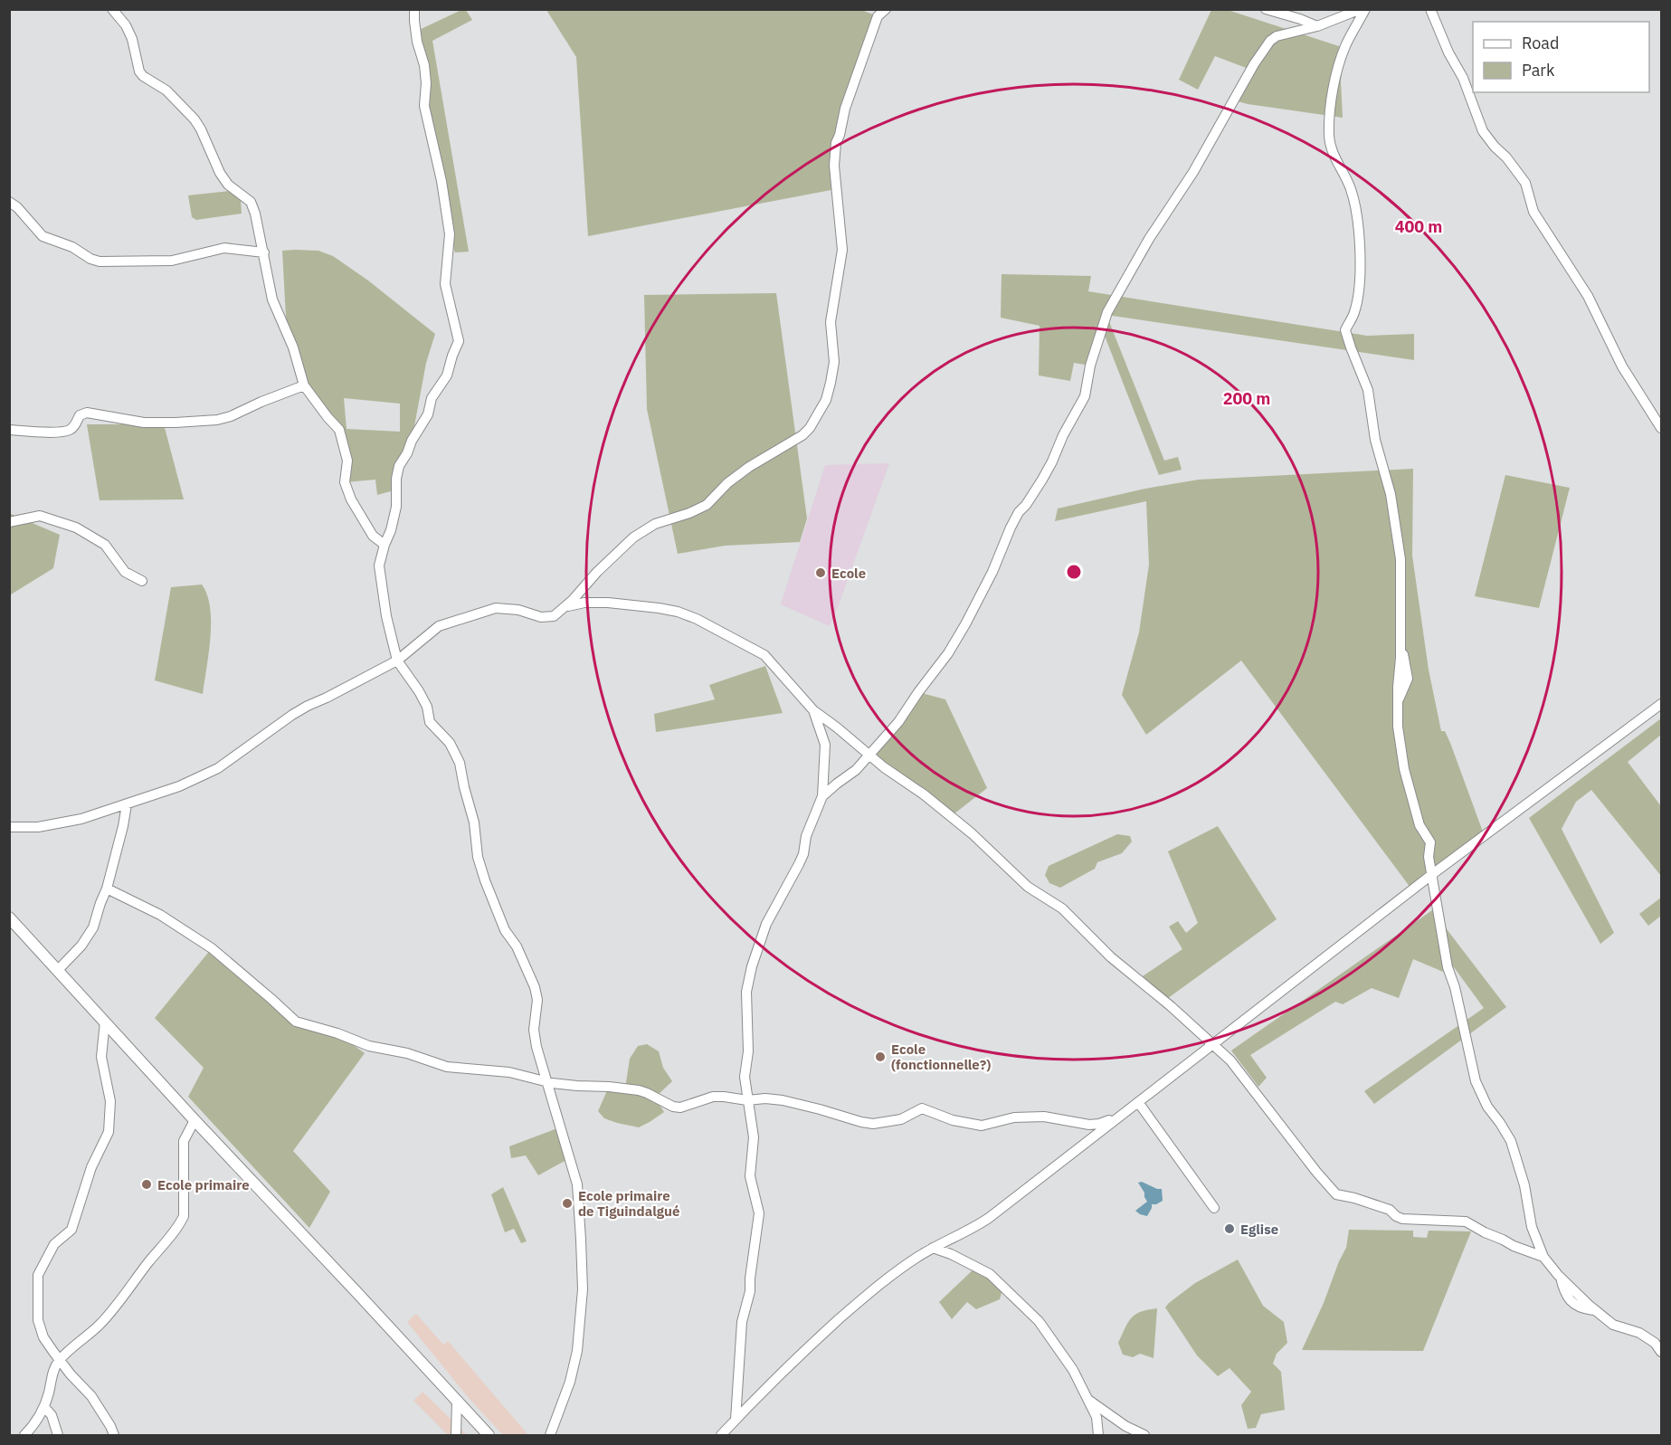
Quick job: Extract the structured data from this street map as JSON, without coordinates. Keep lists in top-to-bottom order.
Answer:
{
  "places": [
    "Ecole",
    "Ecole (fonctionnelle?)",
    "Ecole primaire",
    "Ecole primaire de Tiguindalgué",
    "Eglise"
  ],
  "legend": ["Road", "Park"],
  "rings": ["400 m", "200 m"]
}
